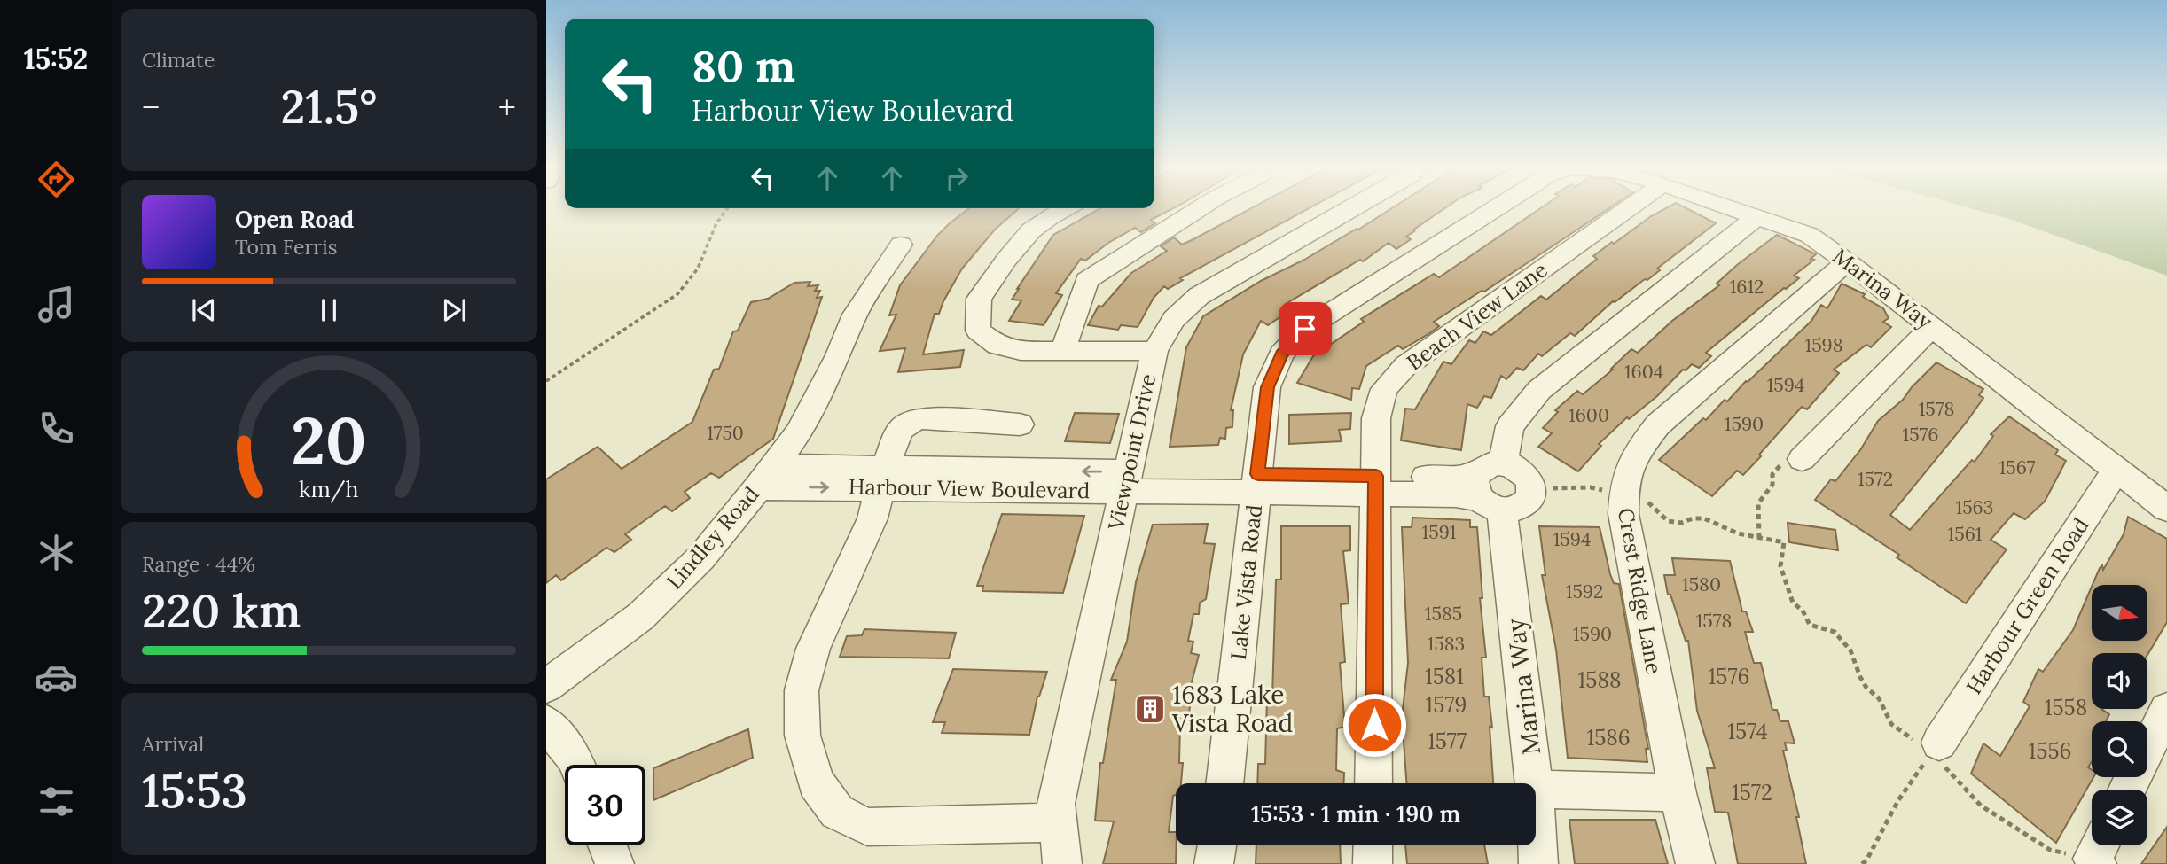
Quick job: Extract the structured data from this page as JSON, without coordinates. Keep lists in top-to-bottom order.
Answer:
{
  "streets": {
    "street": [
      "Marina Way",
      "Beach View Lane",
      "Viewpoint Drive",
      "Harbour View Boulevard",
      "Lindley Road",
      "Lake Vista Road",
      "Crest Ridge Lane",
      "Harbour Green Road"
    ]
  },
  "crossings": [
    ["Marina Way", "Harbour View Boulevard"],
    ["Marina Way", "Lake Vista Road"],
    ["Marina Way", "Crest Ridge Lane"],
    ["Marina Way", "Harbour Green Road"],
    ["Beach View Lane", "Harbour View Boulevard"],
    ["Viewpoint Drive", "Harbour View Boulevard"],
    ["Harbour View Boulevard", "Lindley Road"],
    ["Harbour View Boulevard", "Lake Vista Road"]
  ],
  "places": {
    "building": ["1683 Lake Vista Road"]
  },
  "house_numbers": [
    "1612",
    "1598",
    "1604",
    "1594",
    "1578",
    "1600",
    "1590",
    "1750",
    "1576",
    "1567",
    "1572",
    "1563",
    "1591",
    "1561",
    "1594",
    "1580",
    "1592",
    "1585",
    "1578",
    "1590",
    "1583",
    "1581",
    "1576",
    "1588",
    "1579",
    "1558",
    "1574",
    "1586",
    "1577",
    "1556",
    "1572"
  ],
  "north": "right",
  "page": {
    "tabs": "15:52",
    "tile": [
      "Climate",
      ["Range · 44%", "220 km"],
      ["Arrival", "15:53"]
    ],
    "turn": ["80 m", "Harbour View Boulevard"],
    "heat": ["−", "21.5°", "+"],
    "song": ["Open Road", "Tom Ferris"],
    "limit": "30",
    "trip": "15:53 · 1 min · 190 m",
    "gauge": ["20", "km/h"]
  }
}
